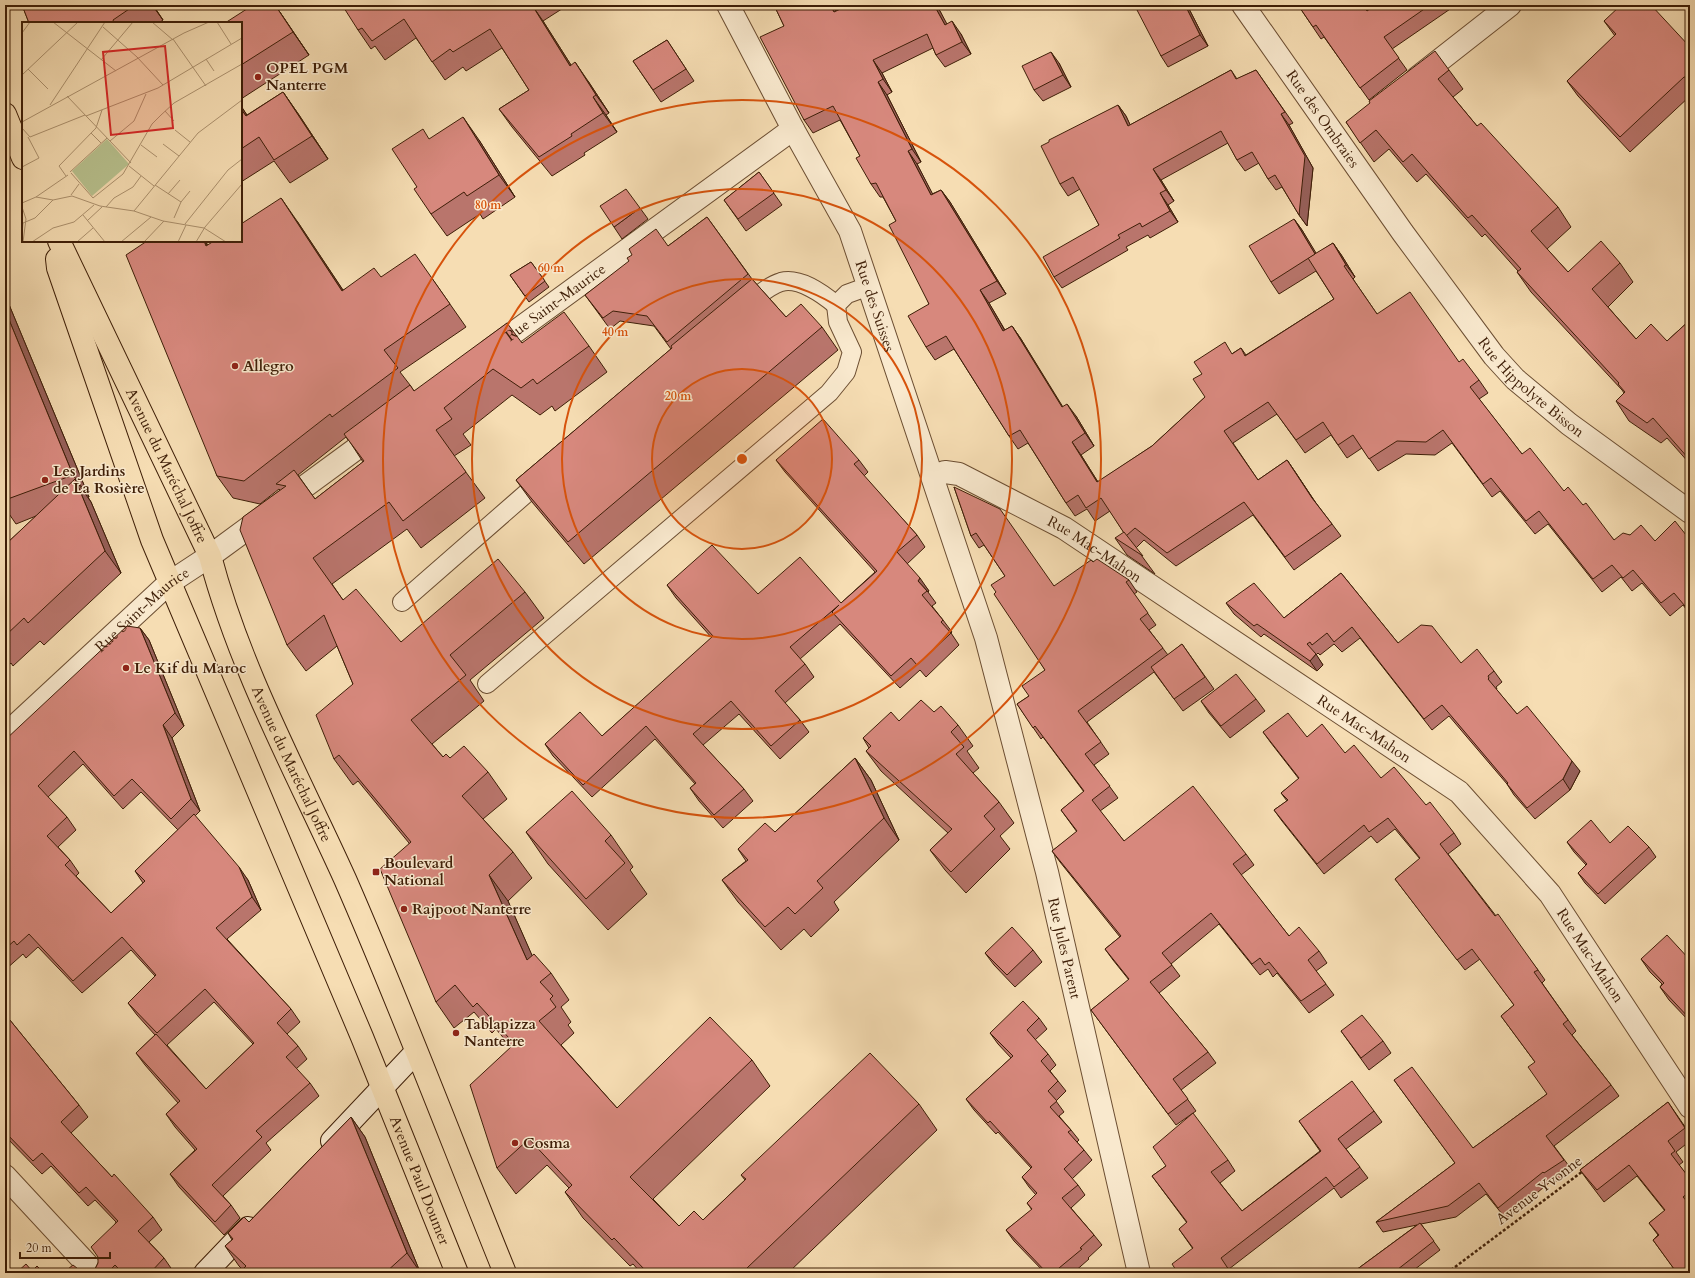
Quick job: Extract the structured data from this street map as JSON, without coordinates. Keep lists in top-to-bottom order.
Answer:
{
  "streets": {
    "main road": ["Avenue du Maréchal Joffre", "Avenue Paul Doumer"],
    "street": [
      "Rue des Ombraies",
      "Rue Saint-Maurice",
      "Rue des Suisses",
      "Rue Hippolyte Bisson",
      "Rue Mac-Mahon",
      "Rue Jules Parent"
    ],
    "path": ["Avenue Yvonne"]
  },
  "crossings": [
    ["Rue des Ombraies", "Rue Hippolyte Bisson"],
    ["Rue Saint-Maurice", "Rue des Suisses"],
    ["Rue Saint-Maurice", "Avenue du Maréchal Joffre"],
    ["Rue des Suisses", "Rue Mac-Mahon"],
    ["Rue des Suisses", "Rue Jules Parent"],
    ["Avenue du Maréchal Joffre", "Avenue Paul Doumer"]
  ],
  "places": {
    "other": [
      "OPEL PGM Nanterre",
      "Allegro",
      "Les Jardins de La Rosière",
      "Le Kif du Maroc",
      "Rajpoot Nanterre",
      "Tablapizza Nanterre",
      "Cosma"
    ],
    "transit": ["Boulevard National"]
  },
  "scale_bar": "20 m",
  "rings": [
    "80 m",
    "60 m",
    "40 m",
    "20 m"
  ]
}
